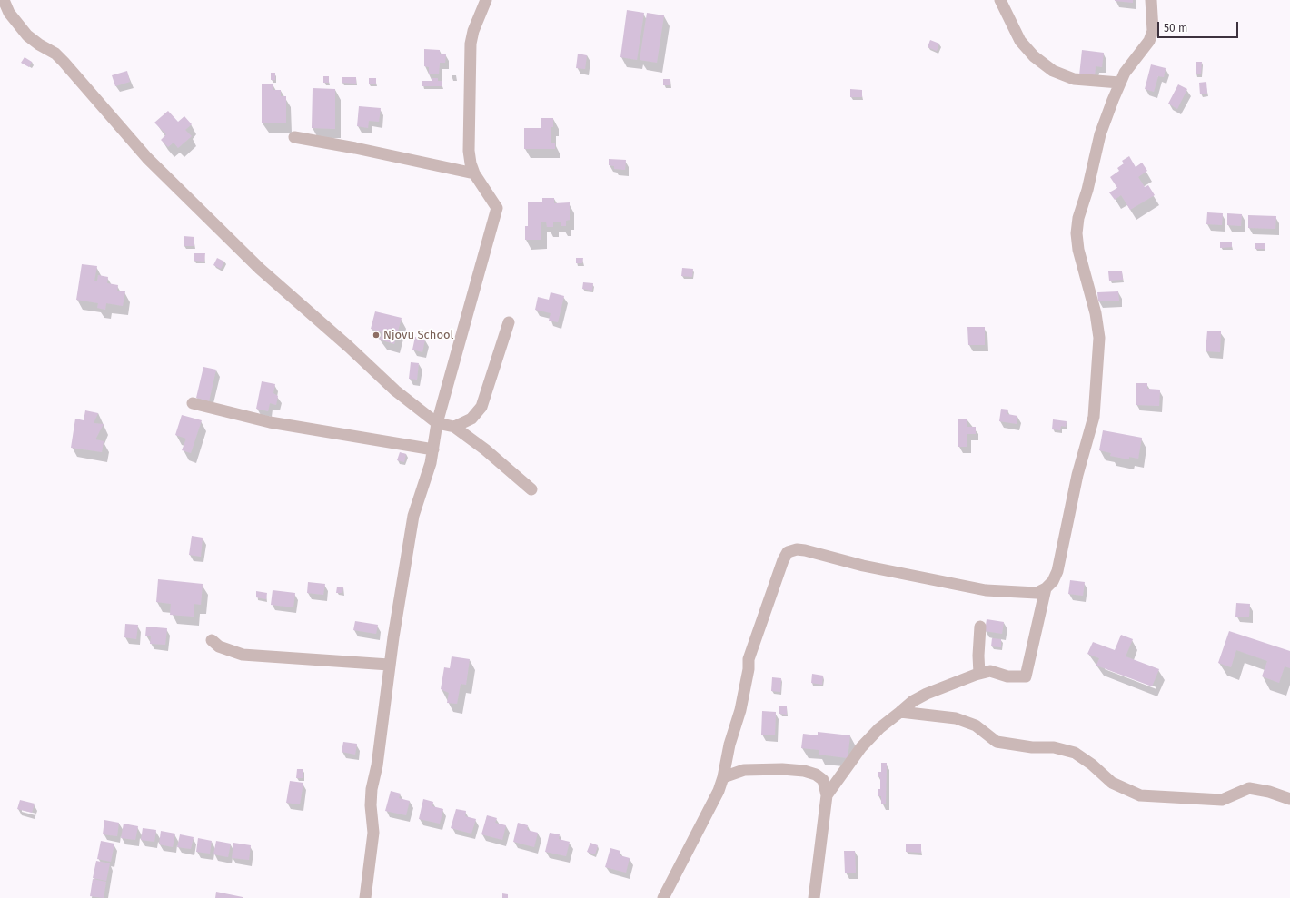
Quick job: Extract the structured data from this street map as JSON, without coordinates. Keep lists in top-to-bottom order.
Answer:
{
  "places": ["Njovu School"],
  "scale_bar": "50 m"
}
